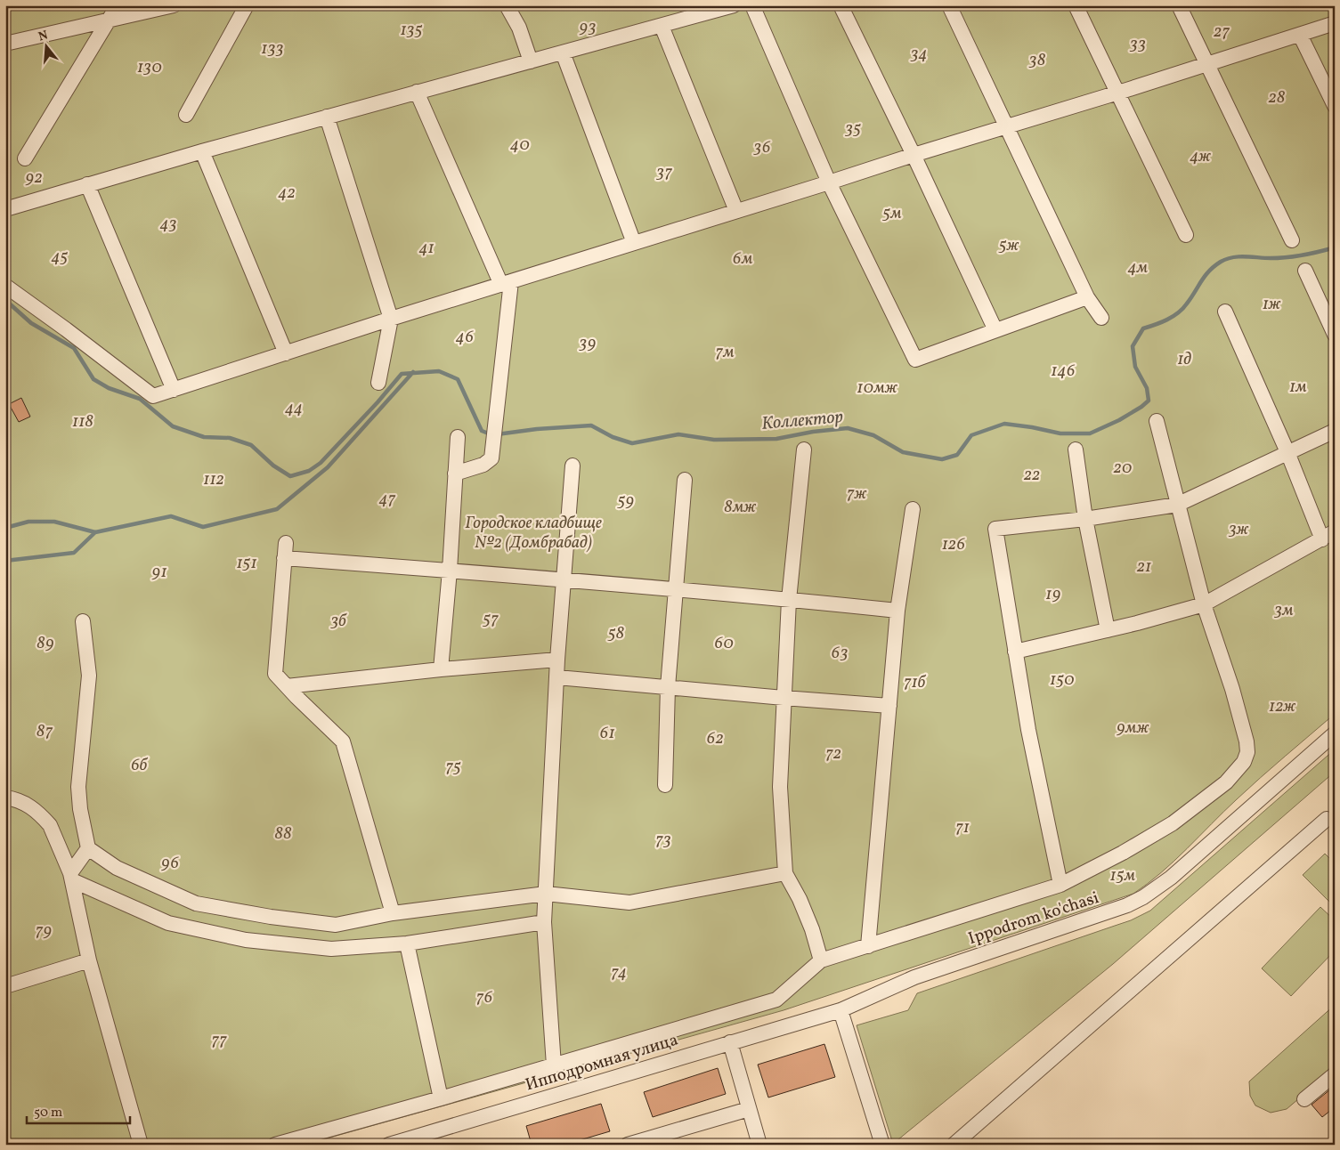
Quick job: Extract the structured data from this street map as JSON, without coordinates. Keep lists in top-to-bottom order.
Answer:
{
  "streets": {
    "street": ["Ippodrom ko'chasi", "Ипподромная улица"]
  },
  "crossings": [
    ["Ippodrom ko'chasi", "Ипподромная улица"]
  ],
  "water": ["Коллектор"],
  "parks": [
    "93",
    "135",
    "27",
    "33",
    "133",
    "34",
    "38",
    "130",
    "28",
    "35",
    "40",
    "36",
    "4ж",
    "37",
    "92",
    "42",
    "5м",
    "43",
    "5ж",
    "41",
    "45",
    "6м",
    "4м",
    "1ж",
    "46",
    "39",
    "7м",
    "1д",
    "146",
    "1м",
    "10мж",
    "44",
    "118",
    "20",
    "22",
    "112",
    "7ж",
    "47",
    "59",
    "8мж",
    "Городское кладбище №2 (Домбрабад)",
    "3ж",
    "126",
    "151",
    "21",
    "91",
    "19",
    "3м",
    "57",
    "3б",
    "58",
    "89",
    "60",
    "63",
    "150",
    "71б",
    "12ж",
    "9мж",
    "87",
    "61",
    "62",
    "72",
    "6б",
    "75",
    "71",
    "88",
    "73",
    "96",
    "15м",
    "79",
    "74",
    "76",
    "77"
  ],
  "scale_bar": "50 m",
  "north": "top"
}
